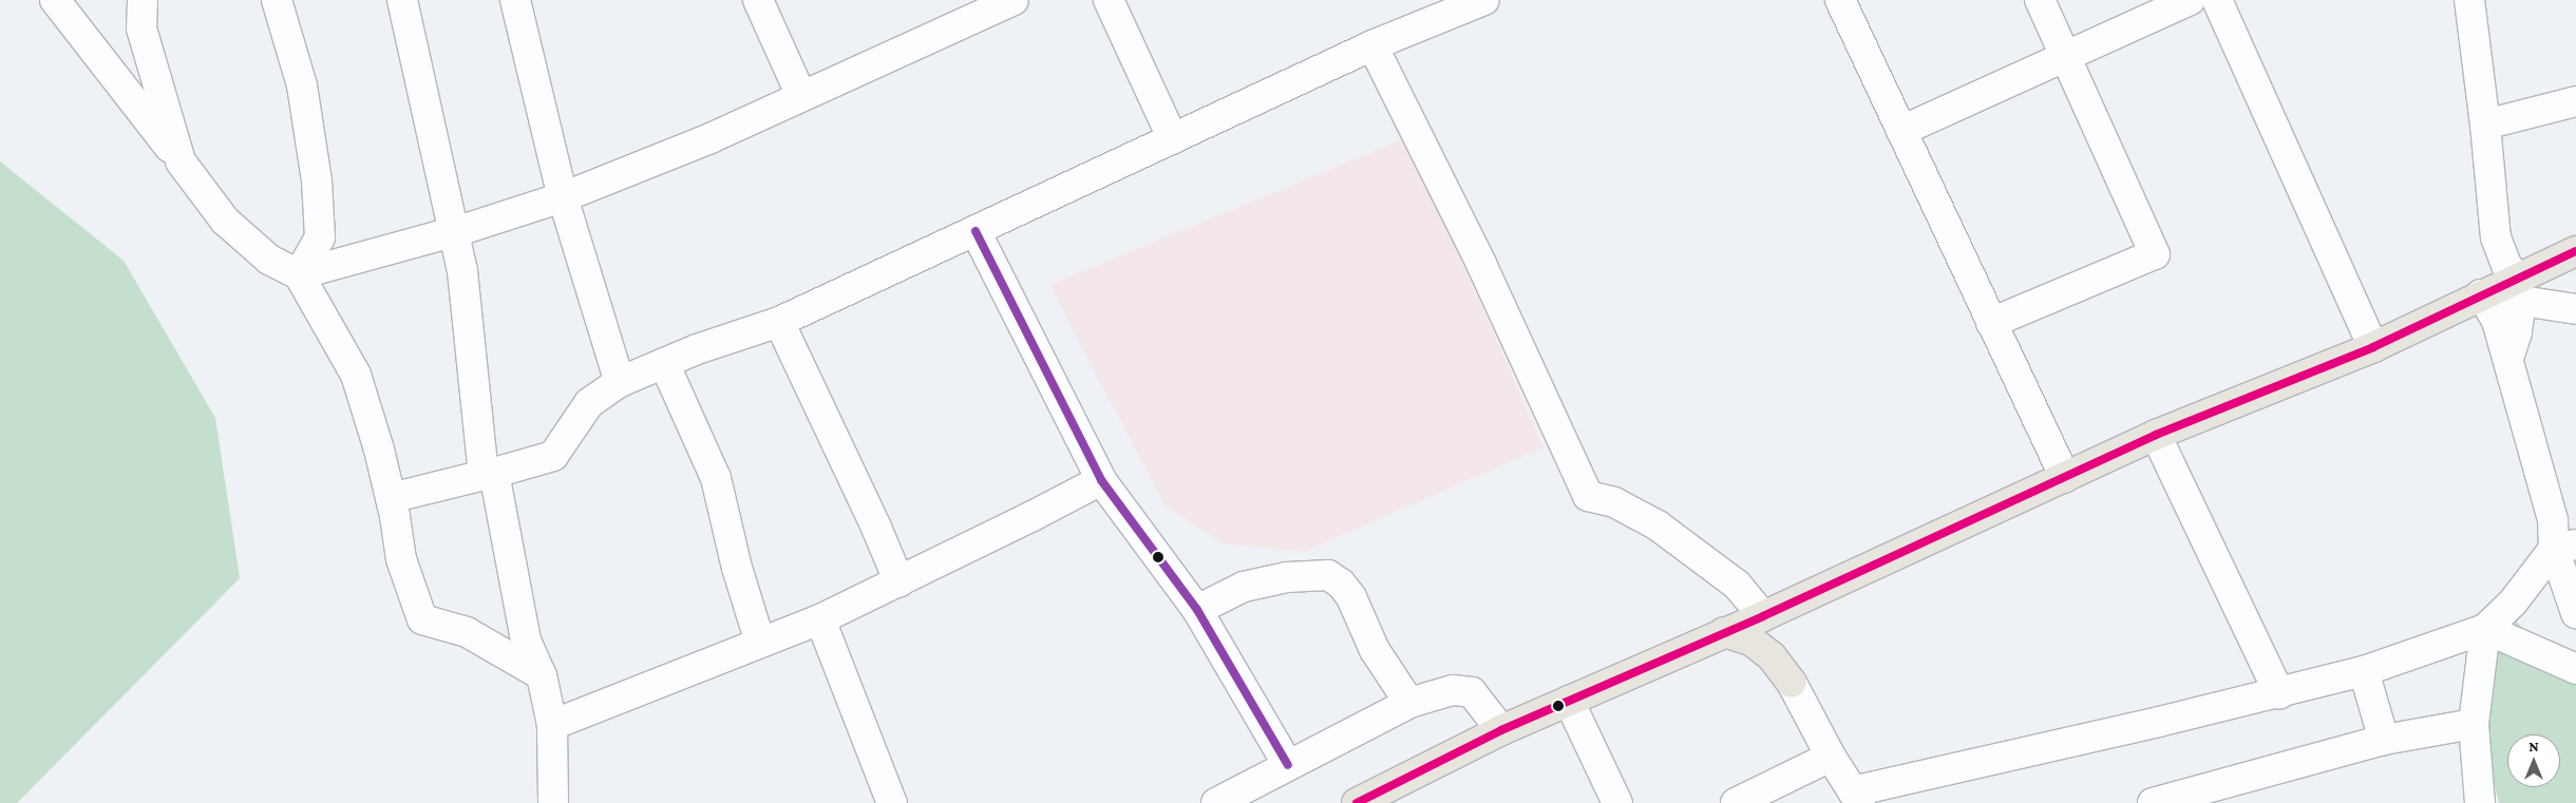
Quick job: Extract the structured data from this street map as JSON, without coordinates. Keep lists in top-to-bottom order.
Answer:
{
  "north": "top"
}
